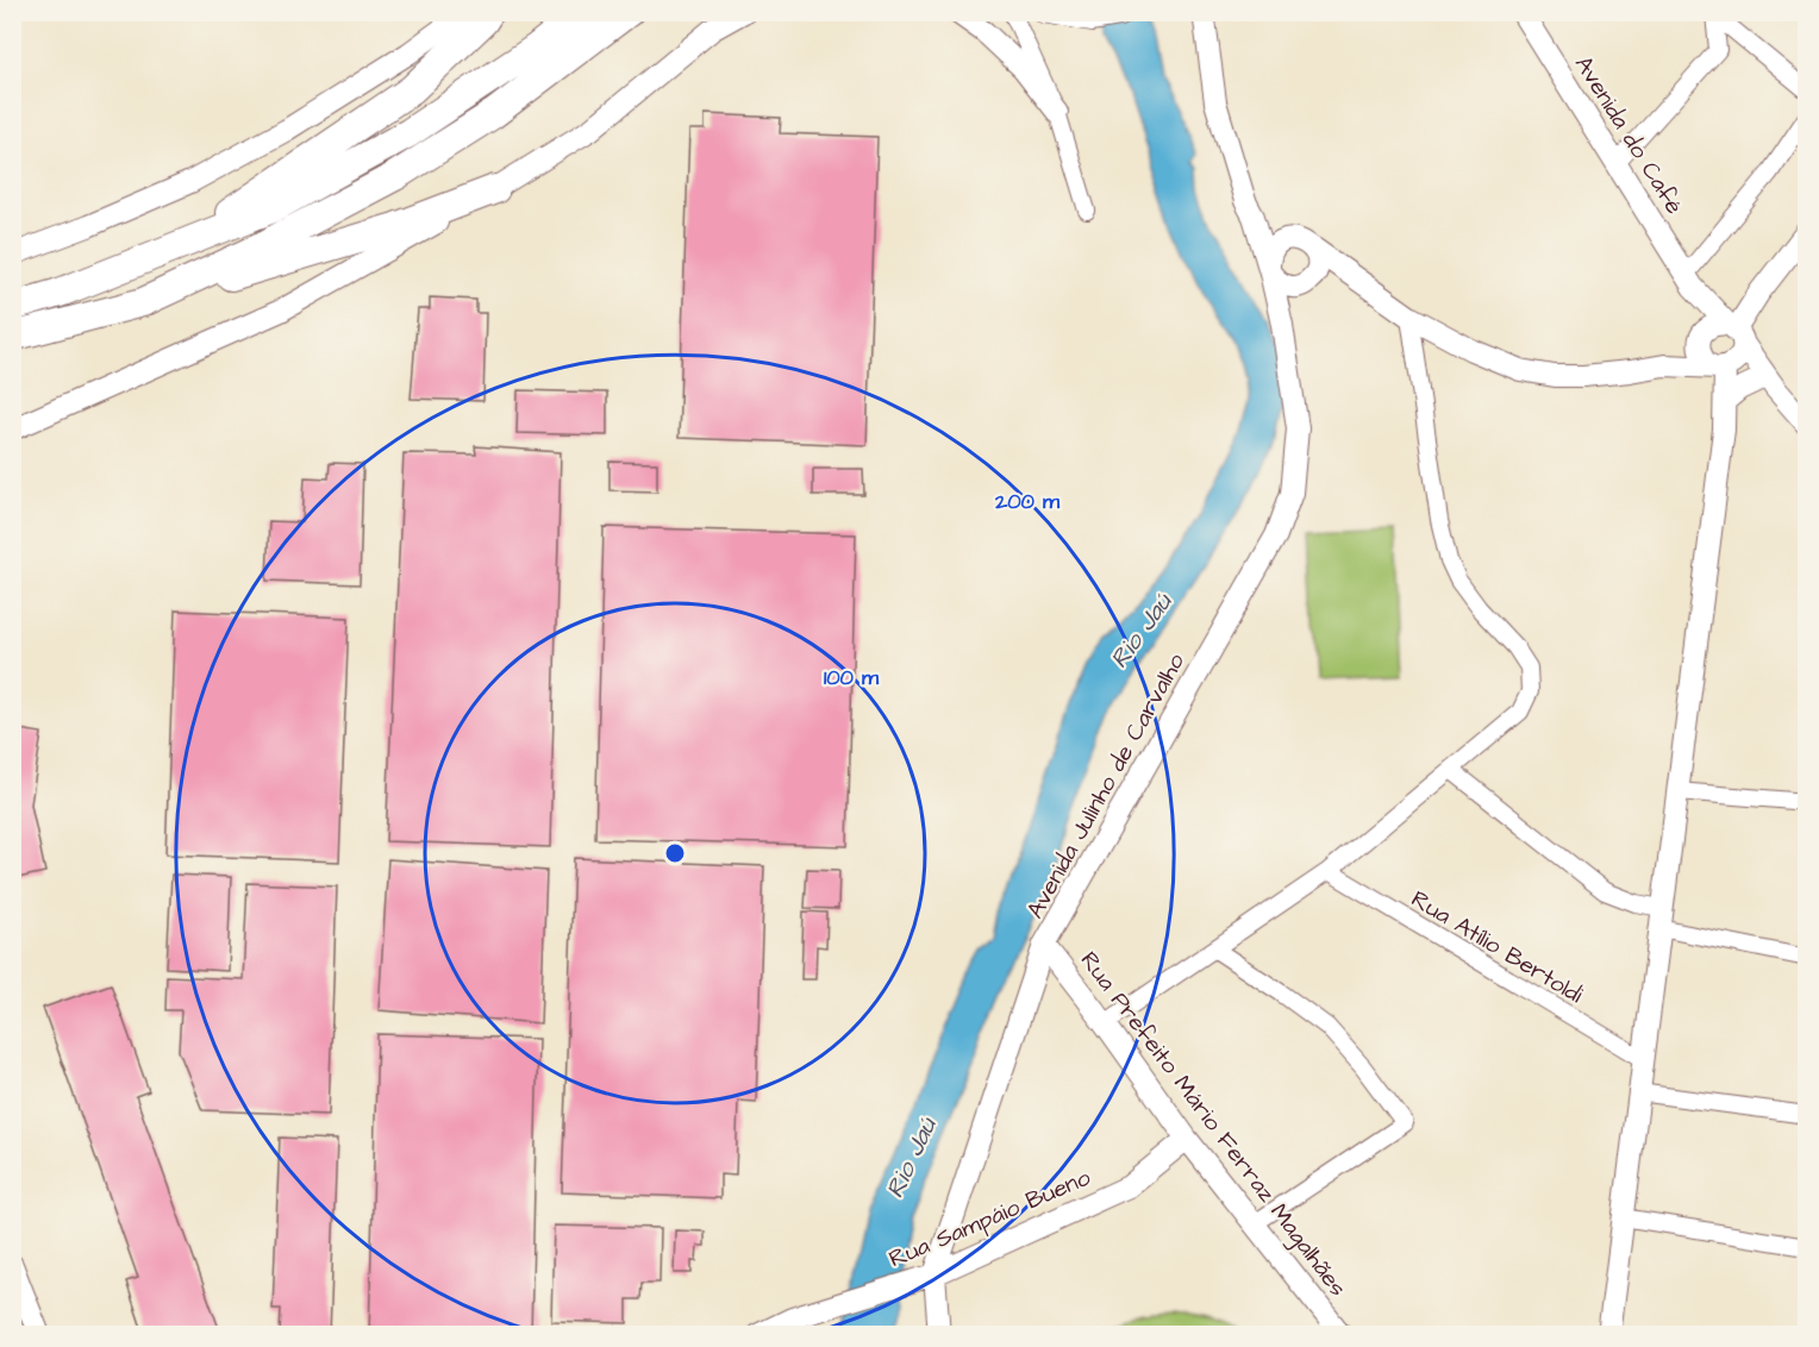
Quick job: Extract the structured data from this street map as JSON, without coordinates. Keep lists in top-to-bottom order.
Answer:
{
  "streets": {
    "street": [
      "Avenida do Café",
      "Avenida Julinho de Carvalho",
      "Rua Atílio Bertoldi",
      "Rua Prefeito Mário Ferraz Magalhães",
      "Rua Sampáio Bueno"
    ]
  },
  "crossings": [
    ["Avenida Julinho de Carvalho", "Rua Prefeito Mário Ferraz Magalhães"],
    ["Avenida Julinho de Carvalho", "Rua Sampáio Bueno"],
    ["Rua Prefeito Mário Ferraz Magalhães", "Rua Sampáio Bueno"]
  ],
  "water": ["Rio Jaú"],
  "rings": ["200 m", "100 m"]
}
